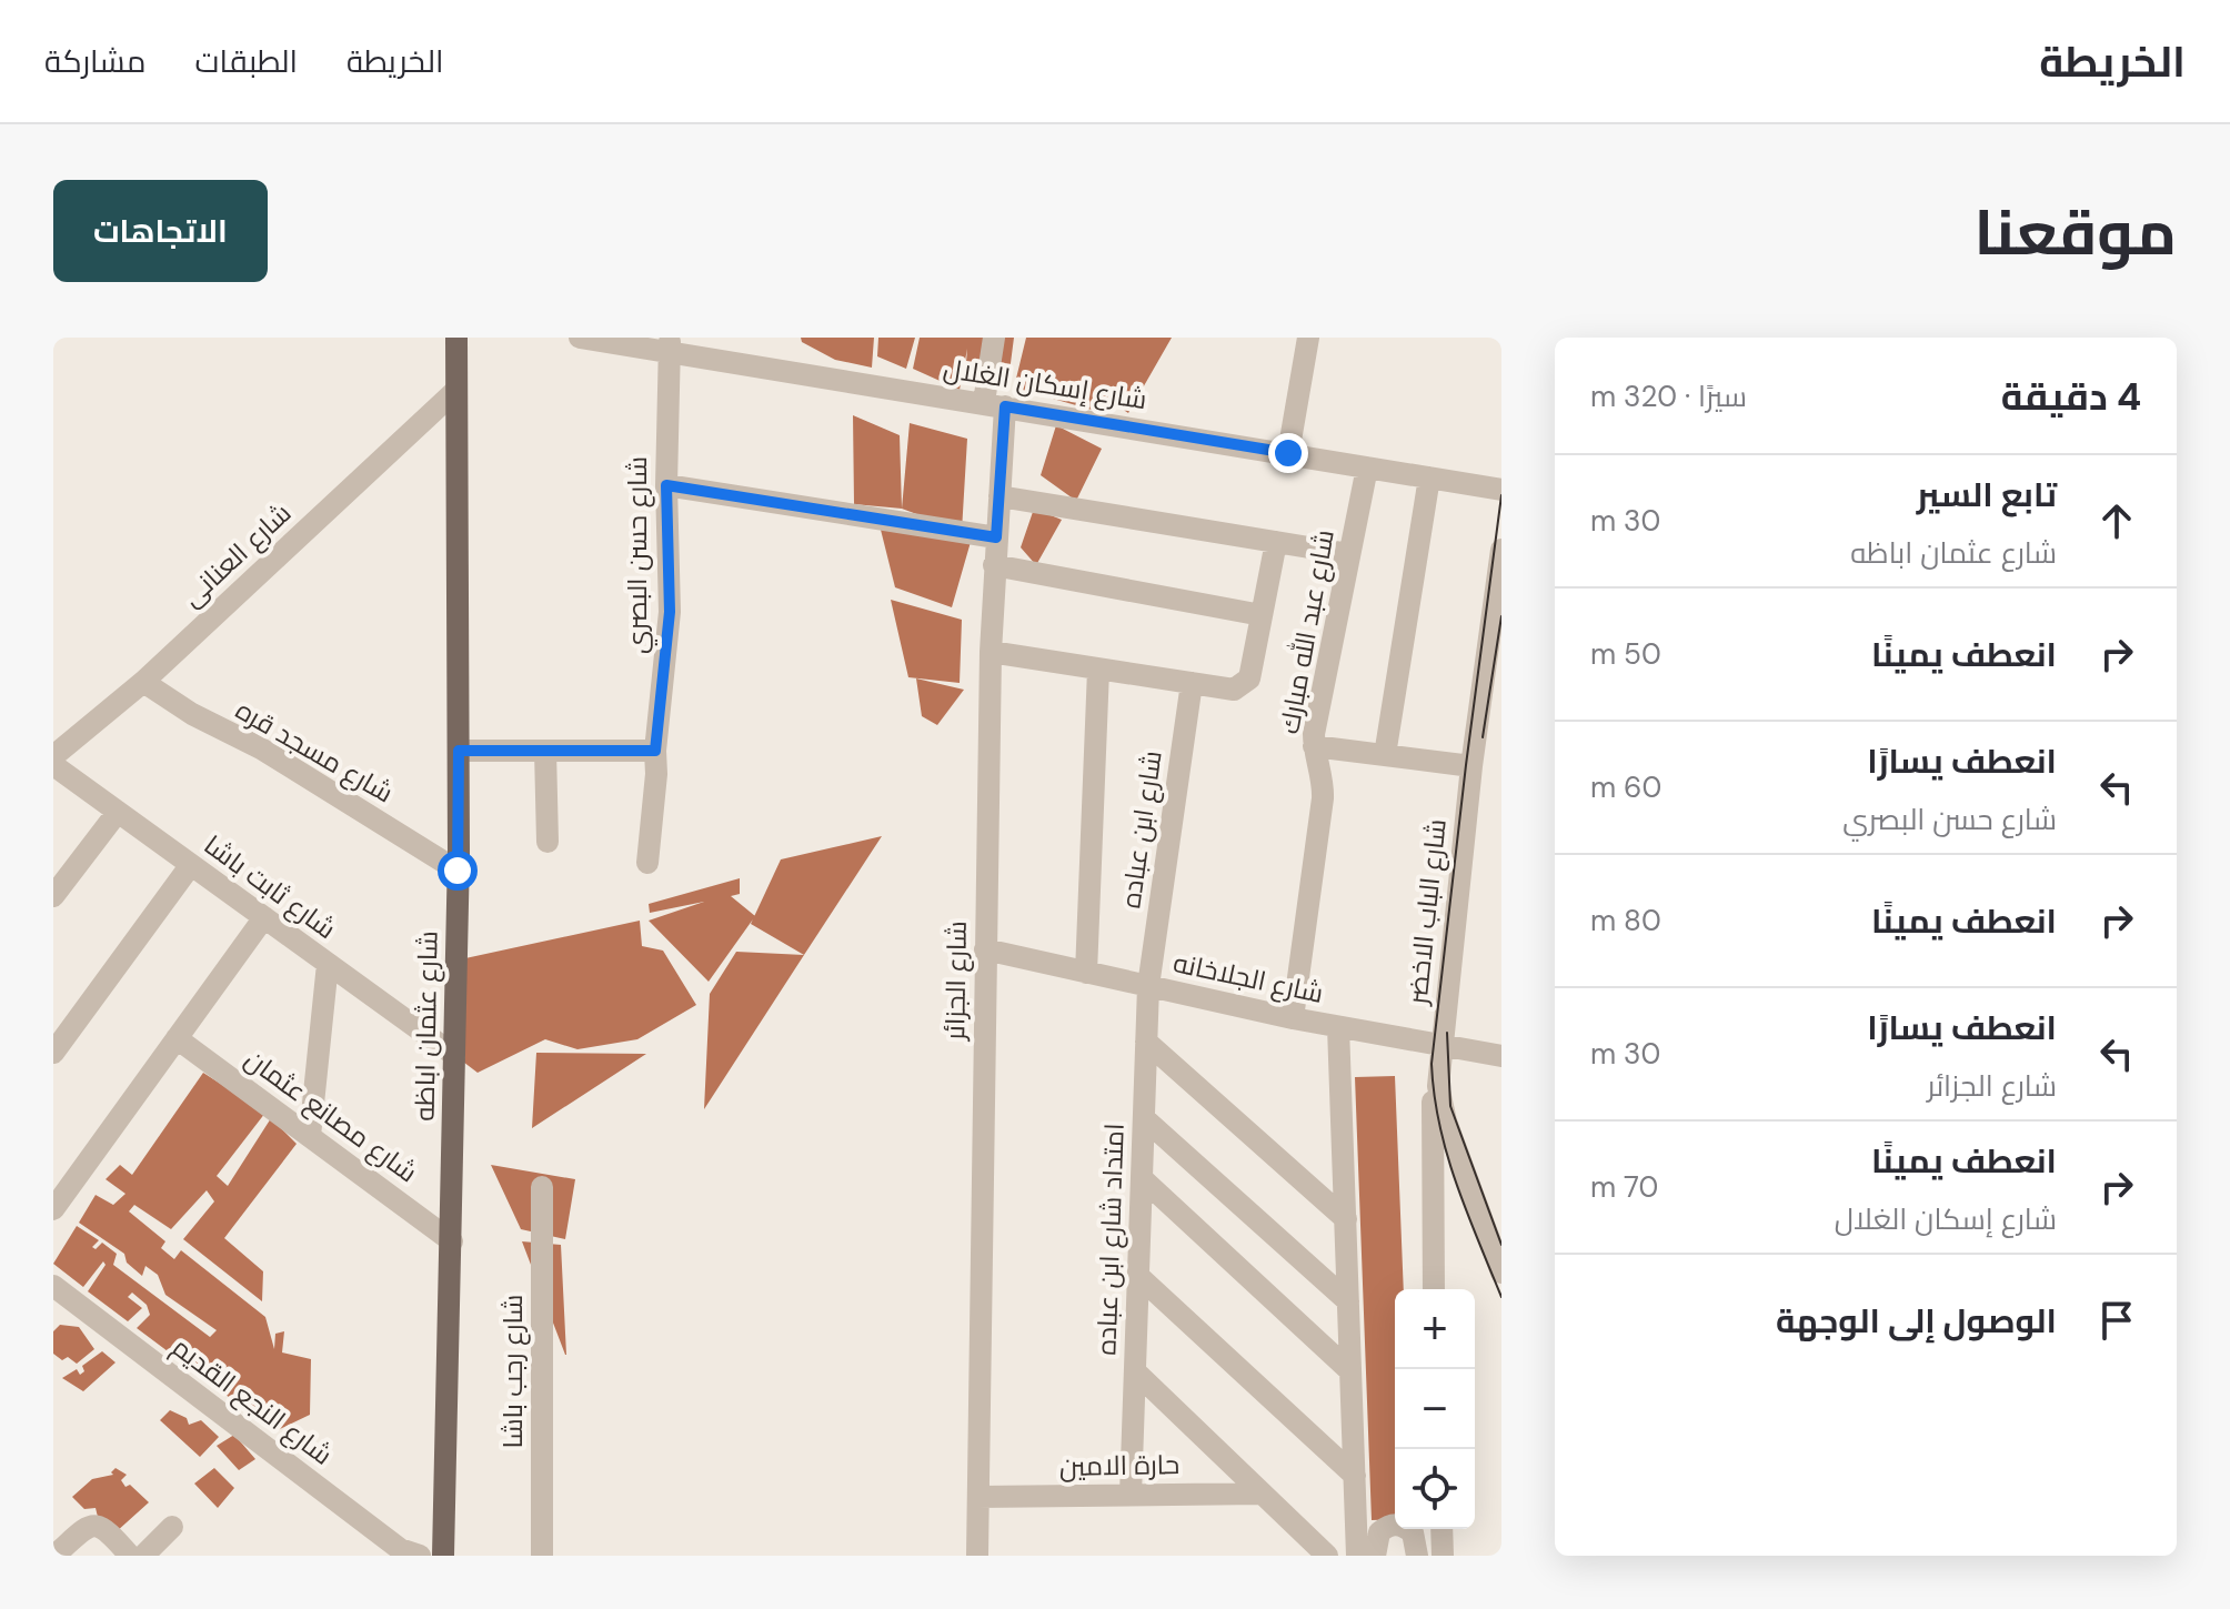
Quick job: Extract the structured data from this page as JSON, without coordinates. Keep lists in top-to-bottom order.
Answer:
{
  "streets": {
    "main road": ["شارع عثمان اباظه"],
    "street": [
      "شارع إسكان الغلال",
      "شارع العنانى",
      "شارع حسن البصري",
      "شارع عبد الله مبارك",
      "شارع مسجد قره",
      "شارع ابن عباده",
      "شارع ثابت باشا",
      "شارع الباب الاخضر",
      "شارع الجلاخانه",
      "شارع الجزائر",
      "شارع مصانع عثمان",
      "امتداد شارع ابن عباده",
      "شارع رجب باشا",
      "شارع النجع القديم",
      "حارة الامين"
    ]
  },
  "crossings": [
    ["شارع إسكان الغلال", "شارع حسن البصري"],
    ["شارع إسكان الغلال", "شارع عبد الله مبارك"],
    ["شارع إسكان الغلال", "شارع الجزائر"],
    ["شارع العنانى", "شارع مسجد قره"],
    ["شارع العنانى", "شارع عثمان اباظه"],
    ["شارع عبد الله مبارك", "شارع الجلاخانه"],
    ["شارع مسجد قره", "شارع عثمان اباظه"],
    ["شارع ابن عباده", "شارع الجلاخانه"],
    ["شارع ابن عباده", "امتداد شارع ابن عباده"],
    ["شارع ثابت باشا", "شارع عثمان اباظه"],
    ["شارع الباب الاخضر", "شارع الجلاخانه"],
    ["شارع الجلاخانه", "شارع الجزائر"],
    ["شارع الجلاخانه", "امتداد شارع ابن عباده"],
    ["شارع الجزائر", "حارة الامين"],
    ["شارع عثمان اباظه", "شارع مصانع عثمان"],
    ["امتداد شارع ابن عباده", "حارة الامين"]
  ],
  "page": {
    "header": "الخريطة",
    "nav": ["الخريطة", "الطبقات", "مشاركة"],
    "title": "موقعنا",
    "buttons": "الاتجاهات",
    "heading": ["4 دقيقة", "سيرًا · 320 m"],
    "list": [
      ["تابع السير", "شارع عثمان اباظه", "30 m"],
      ["انعطف يمينًا", "50 m"],
      ["انعطف يسارًا", "شارع حسن البصري", "60 m"],
      ["انعطف يمينًا", "80 m"],
      ["انعطف يسارًا", "شارع الجزائر", "30 m"],
      ["انعطف يمينًا", "شارع إسكان الغلال", "70 m"],
      "الوصول إلى الوجهة"
    ],
    "map_buttons": ["+", "−"]
  }
}
